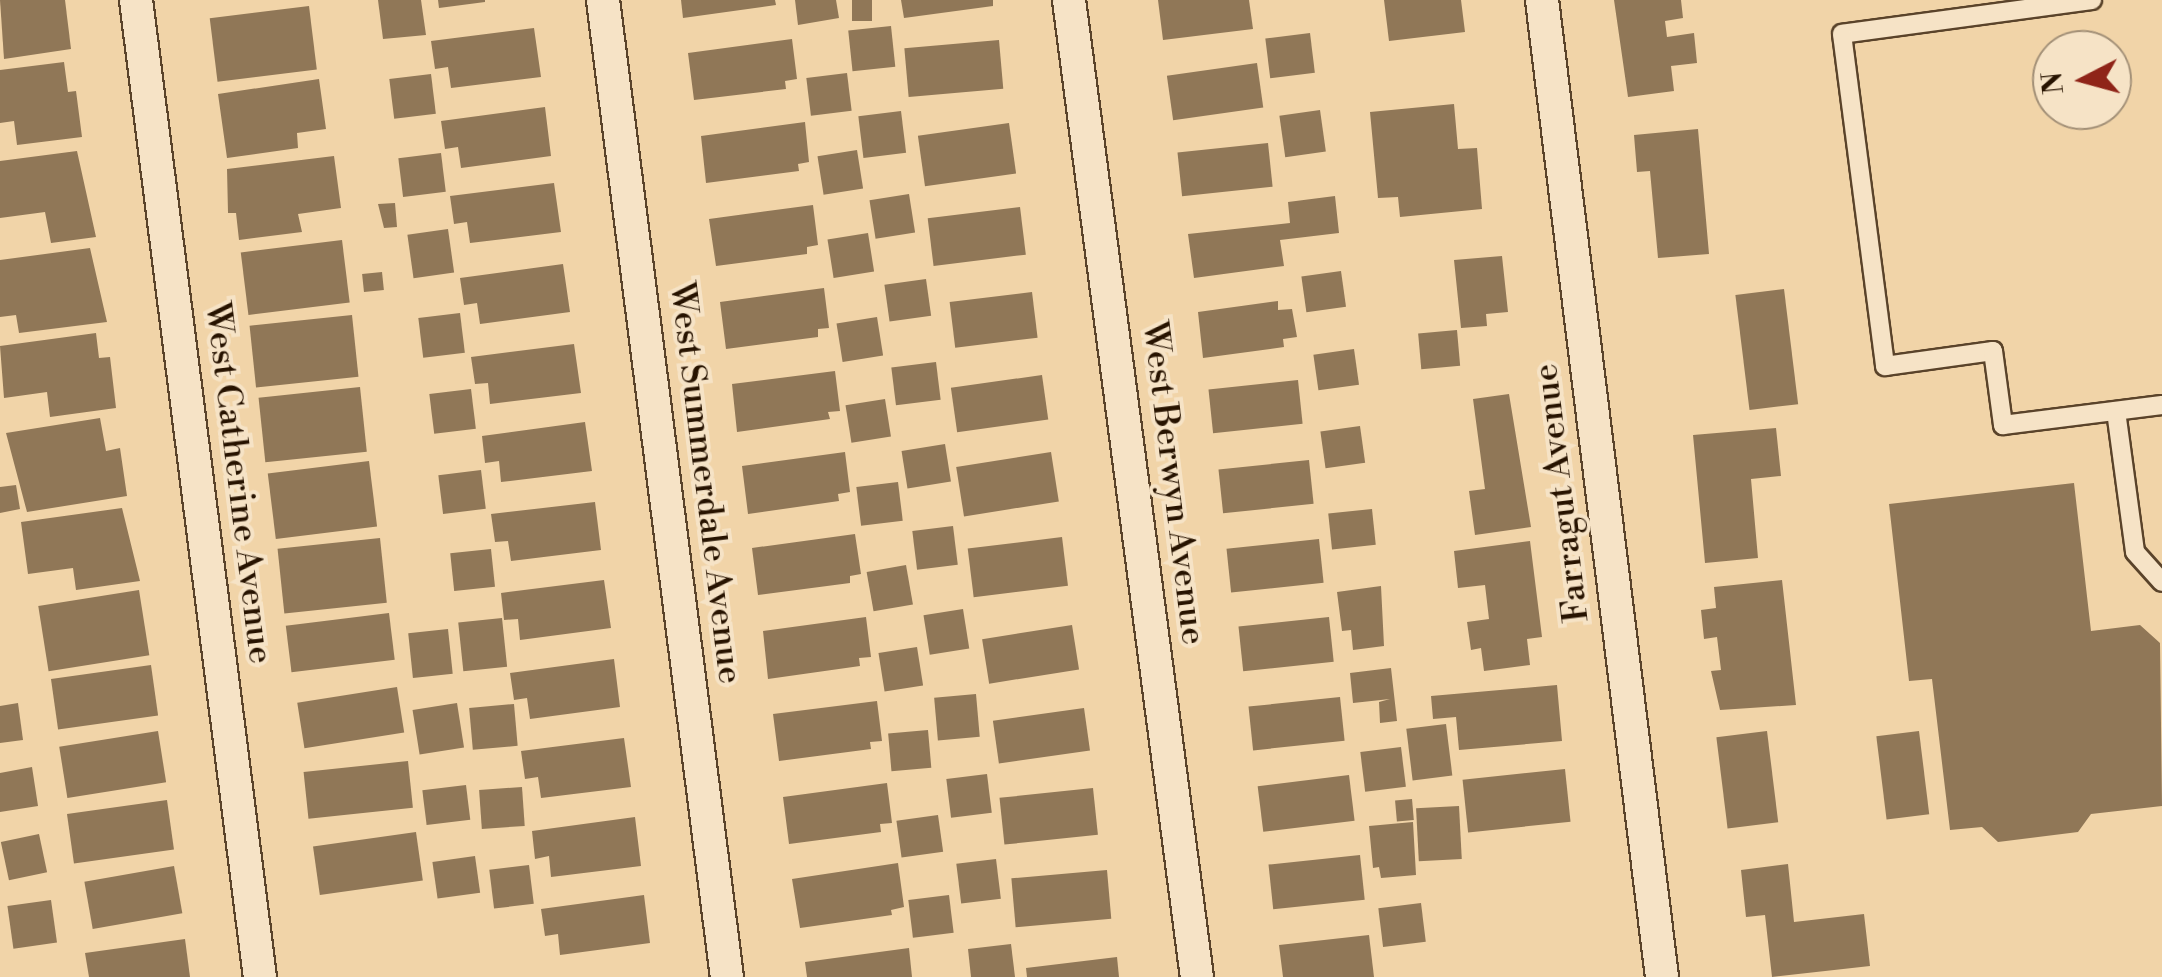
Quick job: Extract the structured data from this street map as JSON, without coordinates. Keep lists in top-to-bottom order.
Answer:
{
  "streets": {
    "street": [
      "West Catherine Avenue",
      "West Summerdale Avenue",
      "West Berwyn Avenue",
      "Farragut Avenue"
    ]
  },
  "north": "left"
}
